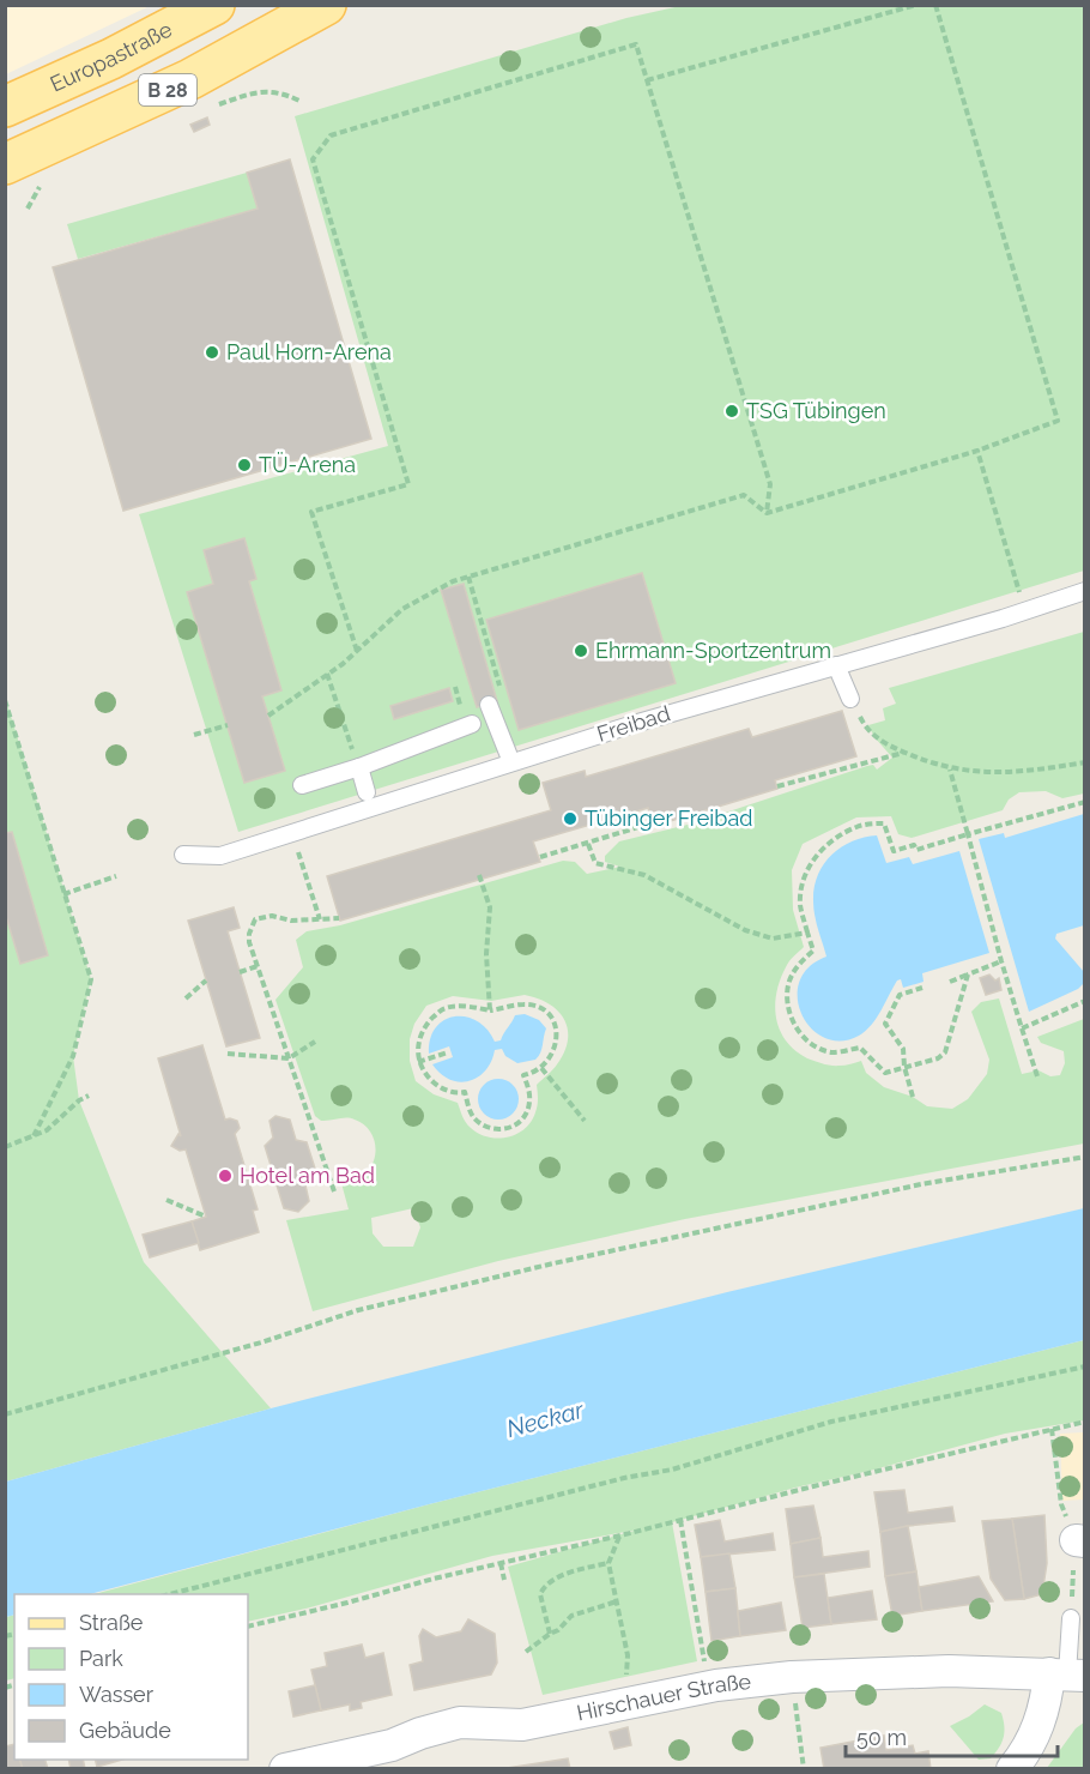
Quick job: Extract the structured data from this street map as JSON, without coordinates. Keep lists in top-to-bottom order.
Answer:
{
  "streets": {
    "main road": ["Europastraße", "B 28"],
    "street": ["Hirschauer Straße"],
    "lane": ["Freibad"]
  },
  "water": ["Neckar"],
  "places": [
    "Paul Horn-Arena",
    "TSG Tübingen",
    "TÜ-Arena",
    "Ehrmann-Sportzentrum",
    "Tübinger Freibad",
    "Hotel am Bad"
  ],
  "legend": [
    "Straße",
    "Park",
    "Wasser",
    "Gebäude"
  ],
  "scale_bar": "50 m"
}
